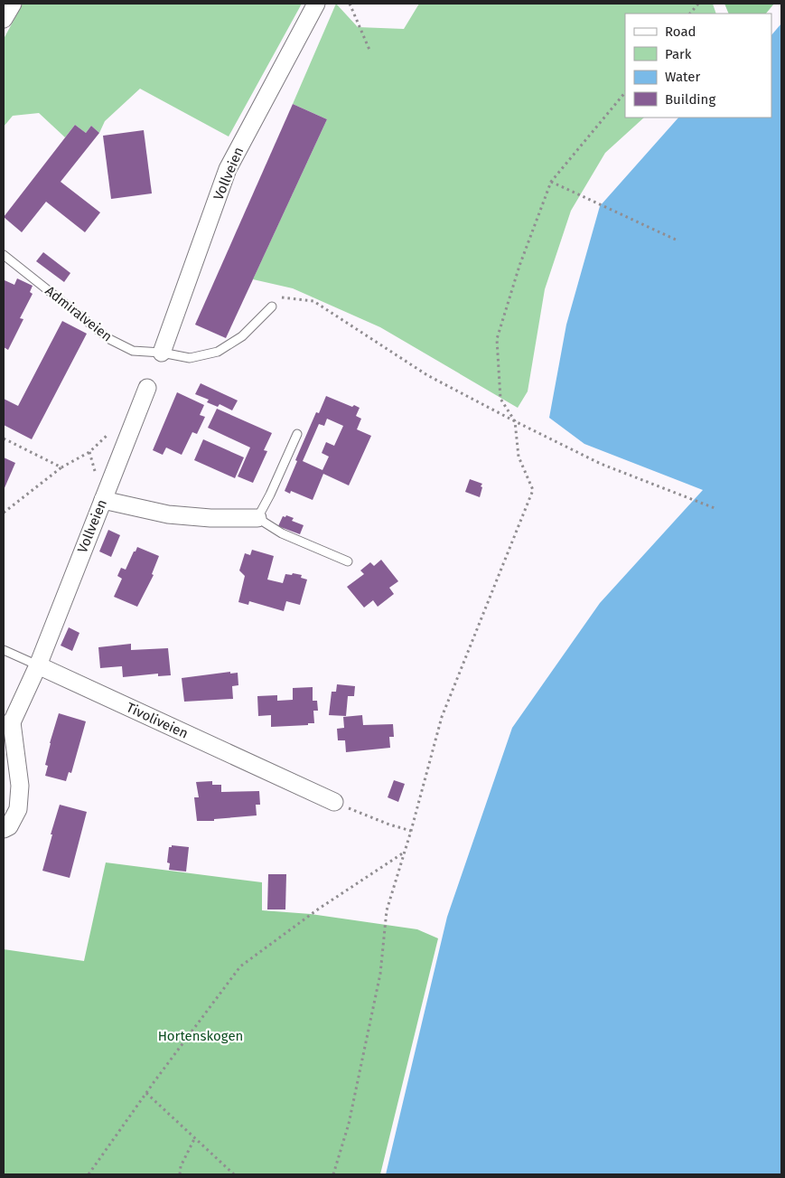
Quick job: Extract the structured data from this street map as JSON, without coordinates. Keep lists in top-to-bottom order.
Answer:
{
  "streets": {
    "street": ["Vollveien", "Tivoliveien"],
    "lane": ["Admiralveien"]
  },
  "crossings": [
    ["Vollveien", "Admiralveien"],
    ["Vollveien", "Tivoliveien"]
  ],
  "parks": ["Hortenskogen"],
  "legend": [
    "Road",
    "Park",
    "Water",
    "Building"
  ]
}
